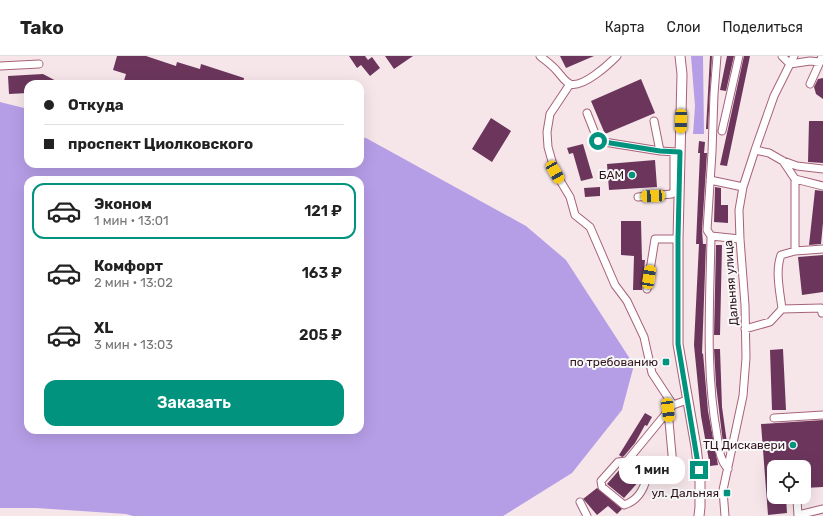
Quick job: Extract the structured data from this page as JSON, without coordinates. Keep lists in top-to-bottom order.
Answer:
{
  "streets": {
    "street": ["Дальняя улица"]
  },
  "places": {
    "other": ["БАМ", "ТЦ Дискавери"],
    "transit": ["по требованию", "ул. Дальняя"]
  },
  "page": {
    "header": "Tako",
    "nav": ["Карта", "Слои", "Поделиться"],
    "banner": ["Откуда", "проспект Циолковского"],
    "list": [
      {
        "name": "Эконом",
        "note": "1 мин · 13:01",
        "value": "121 ₽"
      },
      {
        "name": "Комфорт",
        "note": "2 мин · 13:02",
        "value": "163 ₽"
      },
      {
        "name": "XL",
        "note": "3 мин · 13:03",
        "value": "205 ₽"
      }
    ],
    "buttons": "Заказать",
    "bubble": "1 мин"
  }
}
